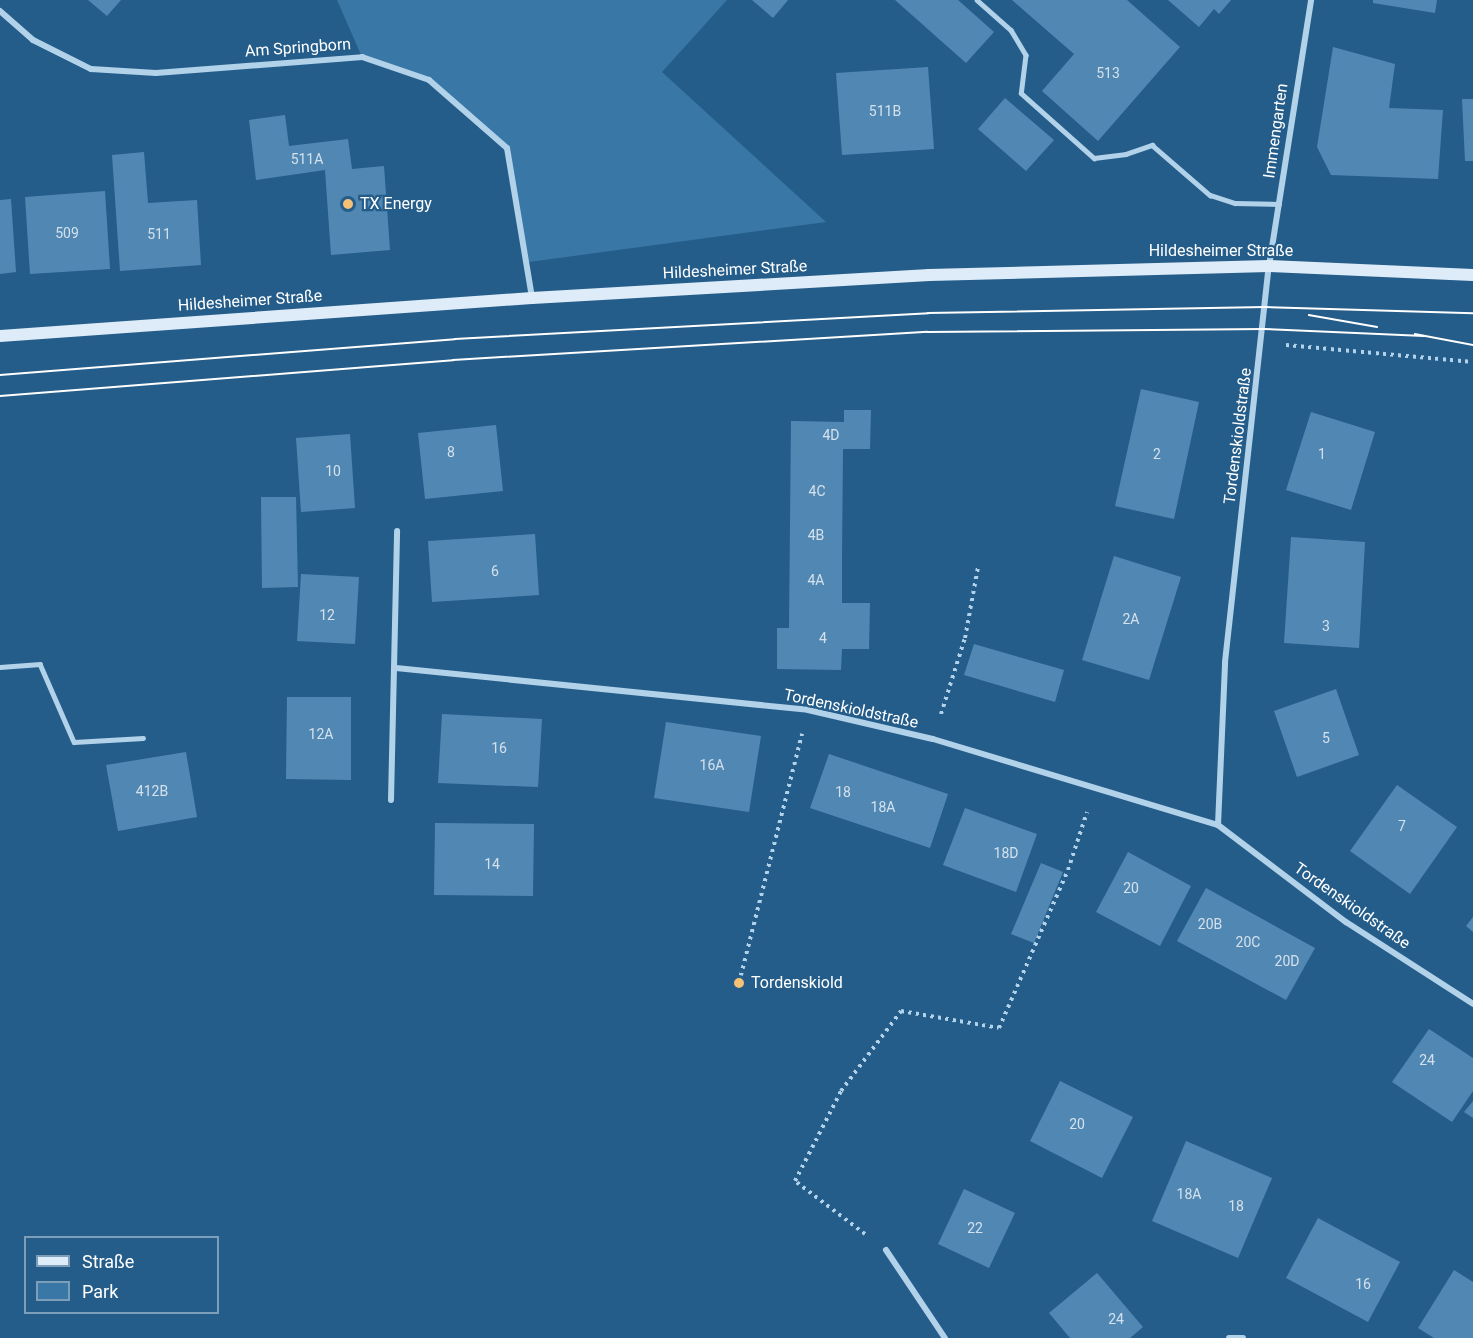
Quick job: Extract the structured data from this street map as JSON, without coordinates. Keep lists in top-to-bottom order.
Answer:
{
  "streets": {
    "street": [
      "Am Springborn",
      "Immengarten",
      "Hildesheimer Straße",
      "Tordenskioldstraße"
    ]
  },
  "crossings": [
    ["Am Springborn", "Hildesheimer Straße"],
    ["Immengarten", "Hildesheimer Straße"],
    ["Immengarten", "Tordenskioldstraße"],
    ["Hildesheimer Straße", "Tordenskioldstraße"]
  ],
  "places": ["TX Energy", "Tordenskiold"],
  "house_numbers": [
    "513",
    "511B",
    "511A",
    "509",
    "511",
    "4D",
    "8",
    "2",
    "1",
    "10",
    "4C",
    "4B",
    "6",
    "4A",
    "12",
    "2A",
    "3",
    "4",
    "12A",
    "5",
    "16",
    "16A",
    "412B",
    "18",
    "18A",
    "7",
    "18D",
    "14",
    "20",
    "20B",
    "20C",
    "20D",
    "24",
    "20",
    "18A",
    "18",
    "22",
    "16",
    "24"
  ],
  "legend": ["Straße", "Park"]
}
